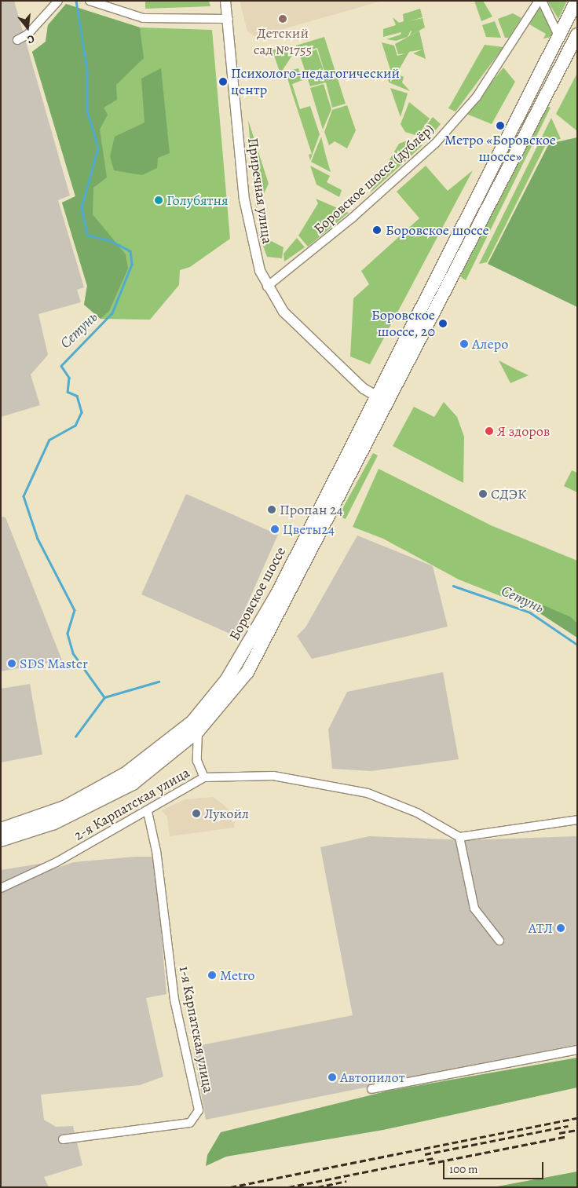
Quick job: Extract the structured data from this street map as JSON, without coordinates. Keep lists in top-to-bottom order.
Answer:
{
  "streets": {
    "main road": ["Боровское шоссе"],
    "street": [
      "Боровское шоссе (дублёр)",
      "Приречная улица",
      "2-я Карпатская улица",
      "1-я Карпатская улица"
    ]
  },
  "crossings": [
    ["Боровское шоссе (дублёр)", "Приречная улица"],
    ["Приречная улица", "Боровское шоссе"],
    ["2-я Карпатская улица", "1-я Карпатская улица"]
  ],
  "water": ["Сетунь"],
  "places": [
    "Детский сад №1755",
    "Психолого-педагогический центр",
    "Метро «Боровское шоссе»",
    "Голубятня",
    "Боровское шоссе",
    "Боровское шоссе, 20",
    "Алеро",
    "Я здоров",
    "СДЭК",
    "Пропан 24",
    "Цветы24",
    "SDS Master",
    "Лукойл",
    "АТЛ",
    "Metro",
    "Автопилот"
  ],
  "scale_bar": "100 m",
  "north": "bottom"
}
